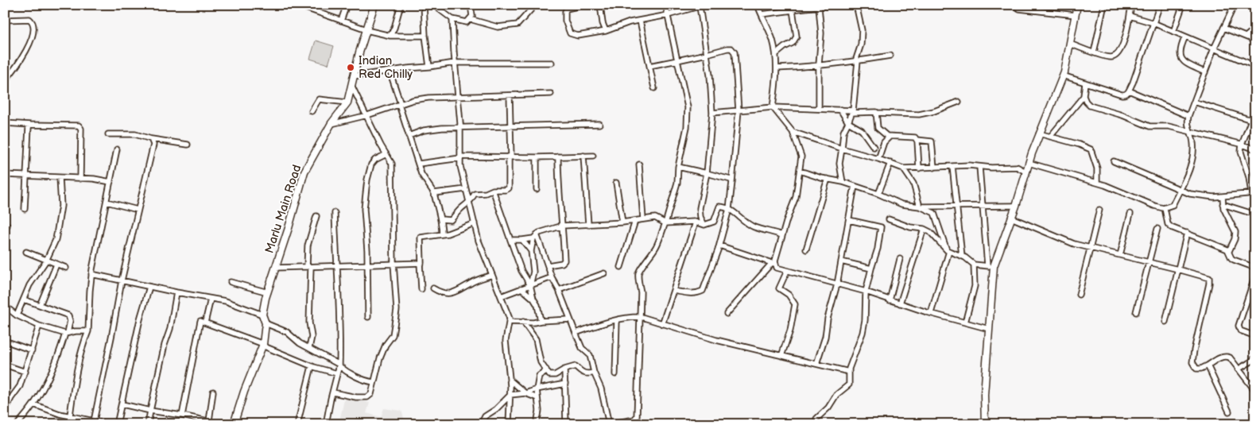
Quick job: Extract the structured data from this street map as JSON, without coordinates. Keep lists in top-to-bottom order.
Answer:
{
  "streets": {
    "street": ["Marlu Main Road"]
  },
  "places": ["Indian Red Chilly"]
}
